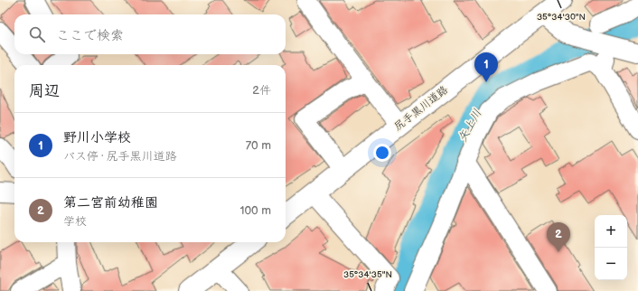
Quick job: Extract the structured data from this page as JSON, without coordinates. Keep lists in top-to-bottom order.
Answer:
{
  "streets": {
    "main road": ["尻手黒川道路"]
  },
  "water": ["矢上川"],
  "page": {
    "search": "ここで検索",
    "pins": ["1", "2"],
    "heading": ["周辺", "2件"],
    "list": [
      {
        "mark": "1",
        "name": "野川小学校",
        "note": "バス停 · 尻手黒川道路",
        "value": "70 m"
      },
      {
        "mark": "2",
        "name": "第二宮前幼稚園",
        "note": "学校",
        "value": "100 m"
      }
    ],
    "map_buttons": ["+", "−"]
  },
  "coordinates": ["35°34'30\"N", "35°34'35\"N"]
}
